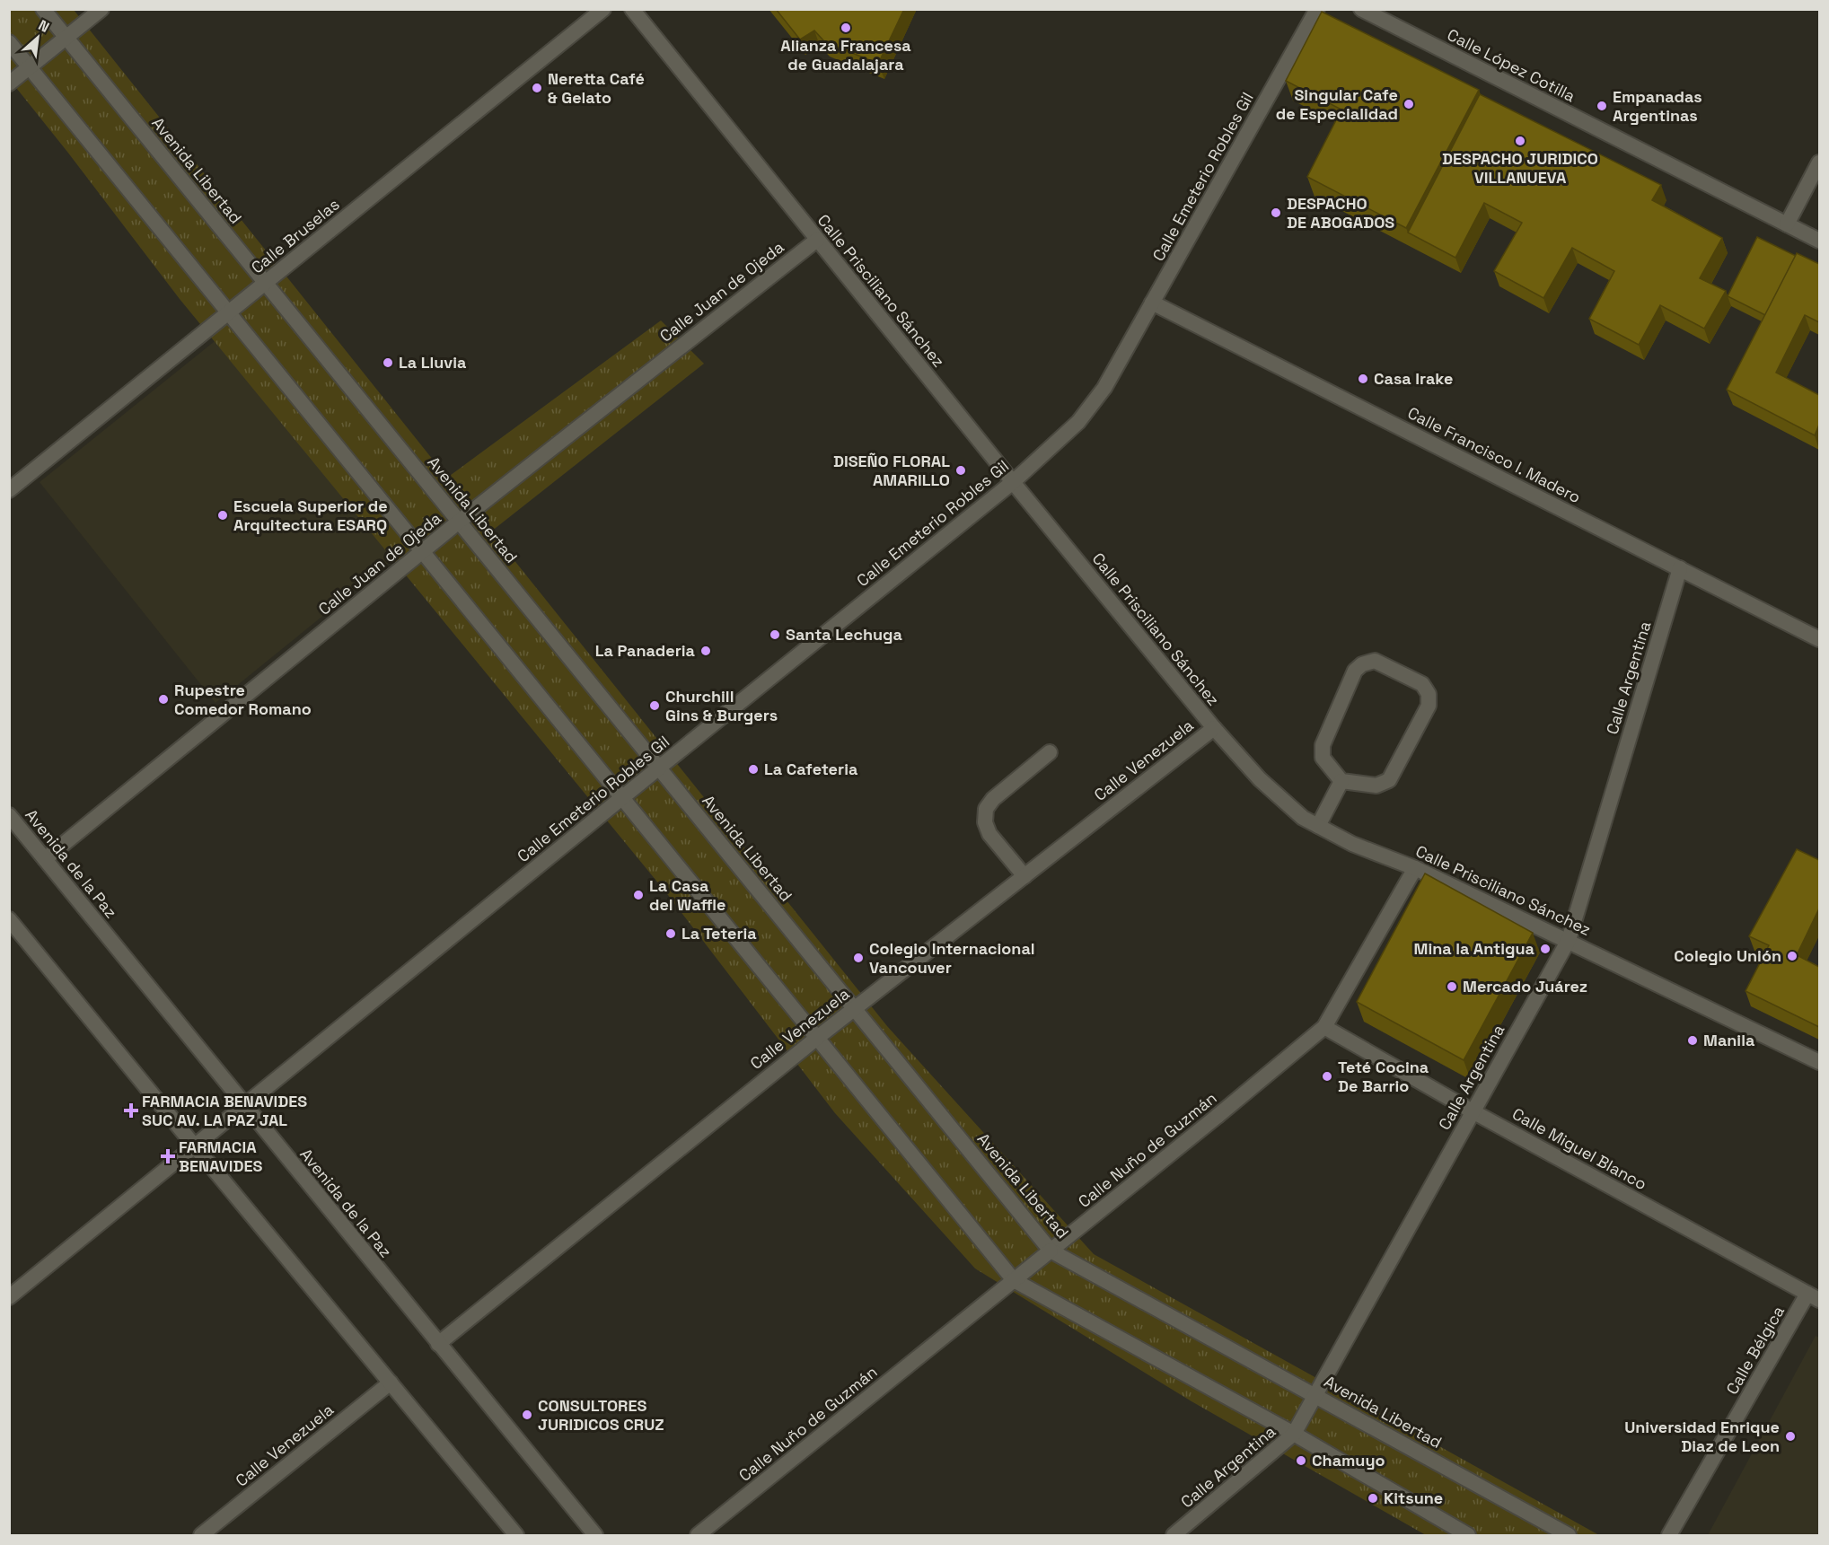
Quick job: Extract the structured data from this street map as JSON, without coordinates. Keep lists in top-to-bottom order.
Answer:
{
  "streets": {
    "street": [
      "Calle López Cotilla",
      "Avenida Libertad",
      "Calle Emeterio Robles Gil",
      "Calle Bruselas",
      "Calle Prisciliano Sánchez",
      "Calle Juan de Ojeda",
      "Calle Francisco I. Madero",
      "Calle Argentina",
      "Calle Venezuela",
      "Avenida de la Paz",
      "Calle Miguel Blanco",
      "Calle Nuño de Guzmán",
      "Calle Bélgica"
    ]
  },
  "crossings": [
    ["Avenida Libertad", "Calle Emeterio Robles Gil"],
    ["Avenida Libertad", "Calle Bruselas"],
    ["Avenida Libertad", "Calle Juan de Ojeda"],
    ["Avenida Libertad", "Calle Argentina"],
    ["Avenida Libertad", "Calle Venezuela"],
    ["Avenida Libertad", "Calle Nuño de Guzmán"],
    ["Calle Emeterio Robles Gil", "Calle Prisciliano Sánchez"],
    ["Calle Emeterio Robles Gil", "Calle Francisco I. Madero"],
    ["Calle Emeterio Robles Gil", "Avenida de la Paz"],
    ["Calle Prisciliano Sánchez", "Calle Juan de Ojeda"],
    ["Calle Prisciliano Sánchez", "Calle Argentina"],
    ["Calle Prisciliano Sánchez", "Calle Venezuela"],
    ["Calle Prisciliano Sánchez", "Calle Nuño de Guzmán"],
    ["Calle Juan de Ojeda", "Avenida de la Paz"],
    ["Calle Francisco I. Madero", "Calle Argentina"],
    ["Calle Argentina", "Calle Miguel Blanco"],
    ["Calle Venezuela", "Avenida de la Paz"],
    ["Calle Miguel Blanco", "Calle Nuño de Guzmán"],
    ["Calle Miguel Blanco", "Calle Bélgica"]
  ],
  "places": {
    "other": [
      "Alianza Francesa de Guadalajara",
      "Neretta Café & Gelato",
      "Singular Cafe de Especialidad",
      "Empanadas Argentinas",
      "DESPACHO JURIDICO VILLANUEVA",
      "DESPACHO DE ABOGADOS",
      "La Lluvia",
      "Casa Irake",
      "DISEÑO FLORAL AMARILLO",
      "Escuela Superior de Arquitectura ESARQ",
      "Santa Lechuga",
      "La Panaderia",
      "Rupestre Comedor Romano",
      "Churchill Gins & Burgers",
      "La Cafeteria",
      "La Casa del Waffle",
      "La Teteria",
      "Mina la Antigua",
      "Colegio Unión",
      "Colegio Internacional Vancouver",
      "Mercado Juárez",
      "Manila",
      "Teté Cocina De Barrio",
      "CONSULTORES JURIDICOS CRUZ",
      "Universidad Enrique Diaz de Leon",
      "Chamuyo",
      "Kitsune"
    ],
    "health": ["FARMACIA BENAVIDES SUC AV. LA PAZ JAL", "FARMACIA BENAVIDES"]
  },
  "north": "top right"
}
